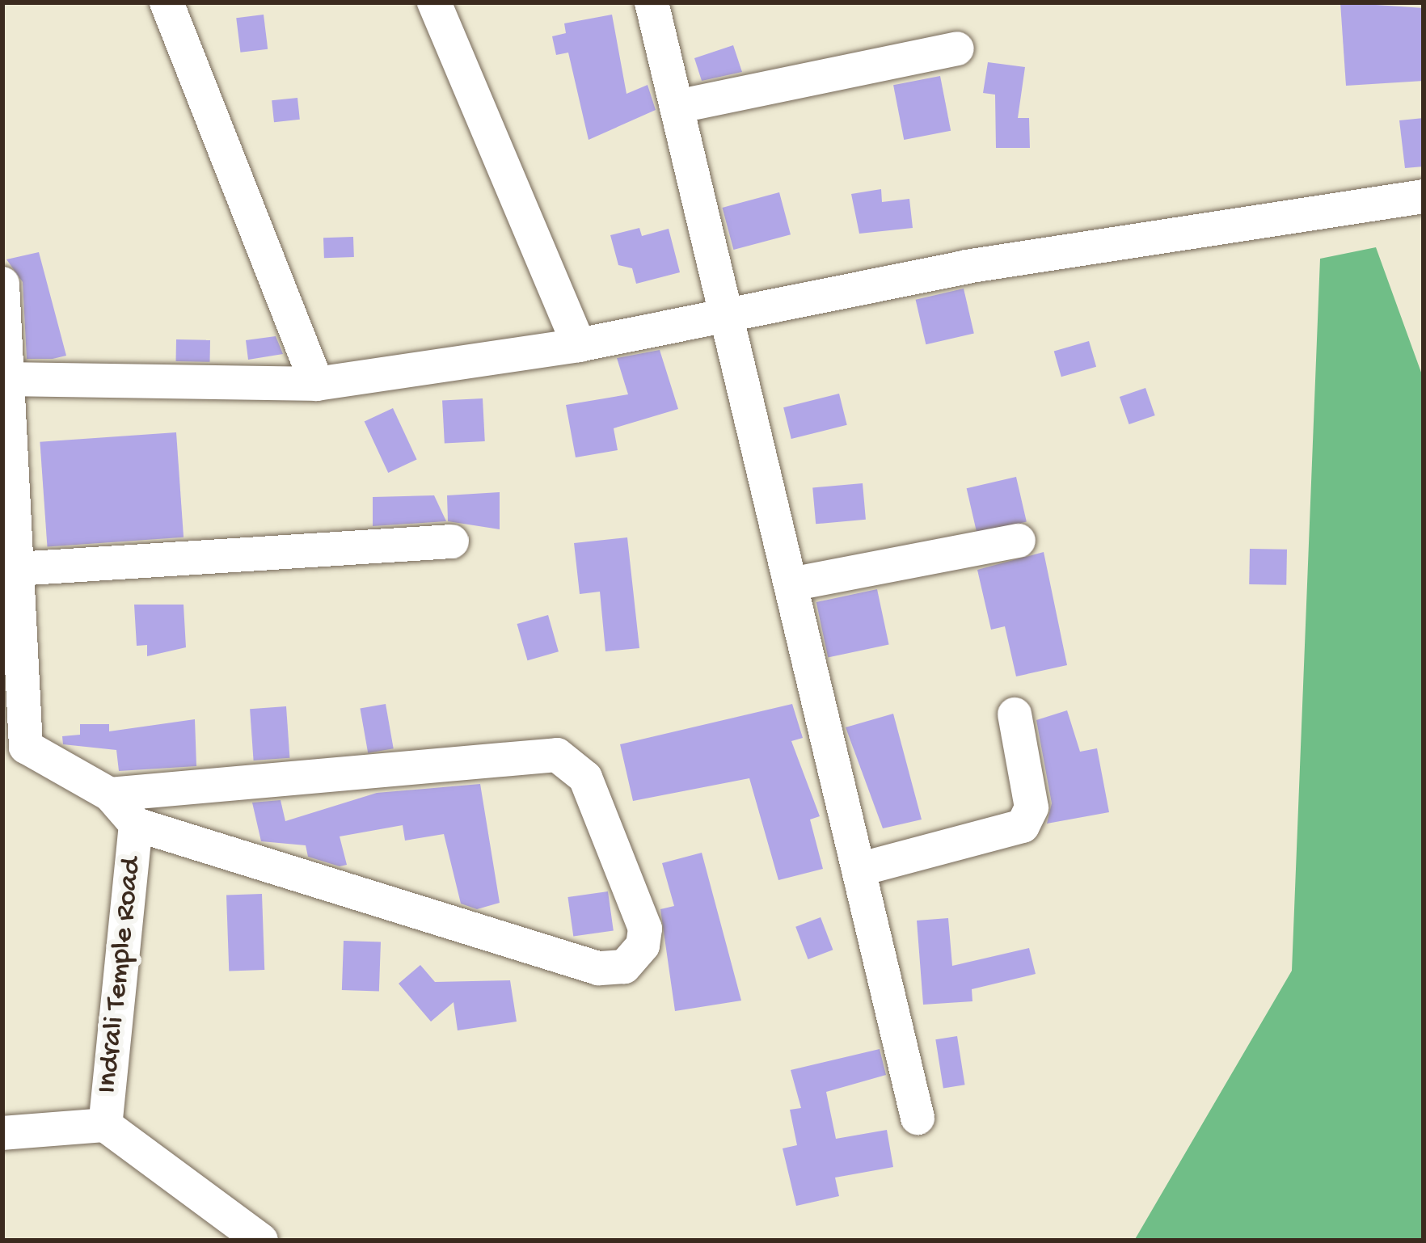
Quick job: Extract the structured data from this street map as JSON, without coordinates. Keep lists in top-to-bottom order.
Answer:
{
  "streets": {
    "street": ["Indrali Temple Road"]
  }
}
